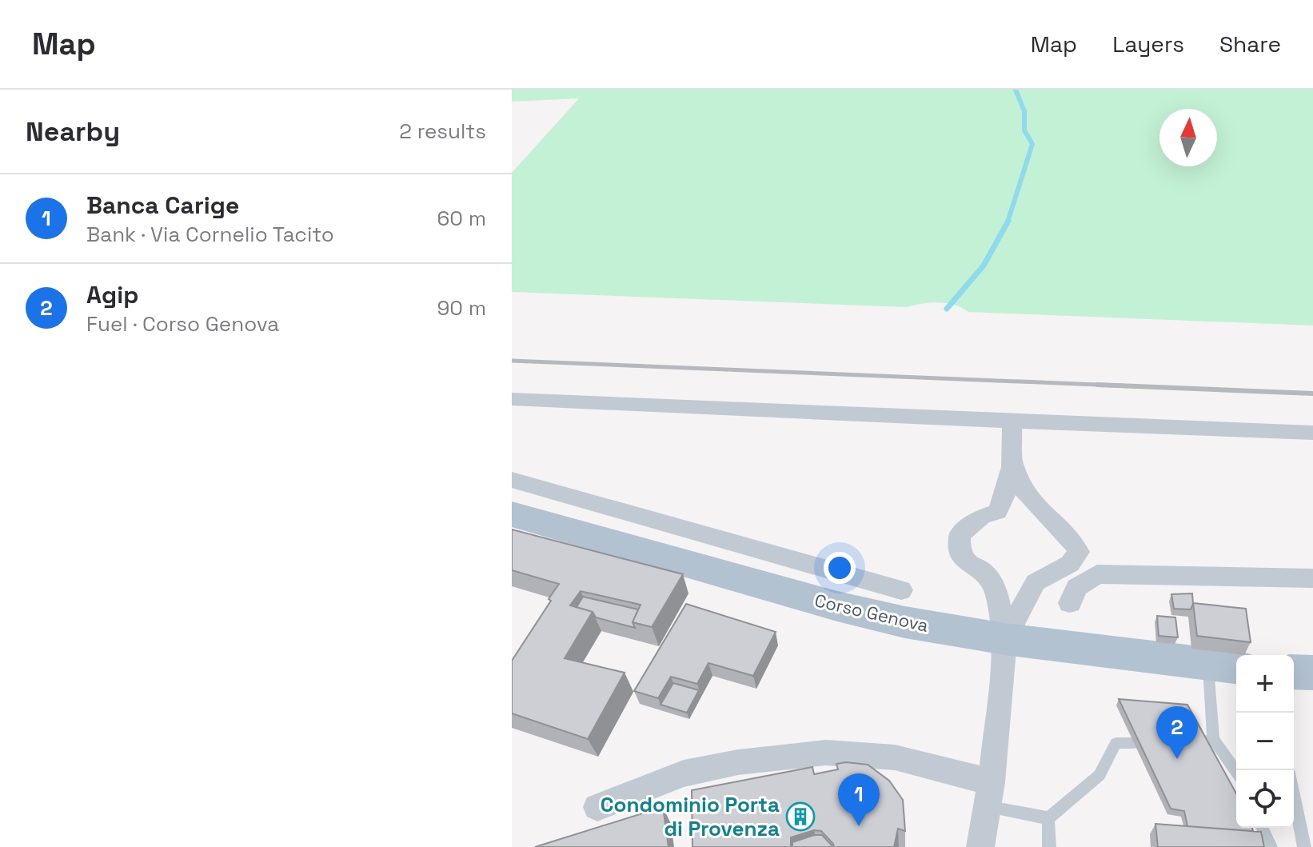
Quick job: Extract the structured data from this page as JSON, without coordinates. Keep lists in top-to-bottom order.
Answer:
{
  "streets": {
    "main road": ["Corso Genova"]
  },
  "places": {
    "building": ["Condominio Porta di Provenza"]
  },
  "north": "top",
  "page": {
    "header": "Map",
    "nav": ["Map", "Layers", "Share"],
    "heading": ["Nearby", "2 results"],
    "list": [
      {
        "mark": "1",
        "name": "Banca Carige",
        "note": "Bank · Via Cornelio Tacito",
        "value": "60 m"
      },
      {
        "mark": "2",
        "name": "Agip",
        "note": "Fuel · Corso Genova",
        "value": "90 m"
      }
    ],
    "map_buttons": ["+", "−"],
    "pins": ["2", "1"]
  }
}
